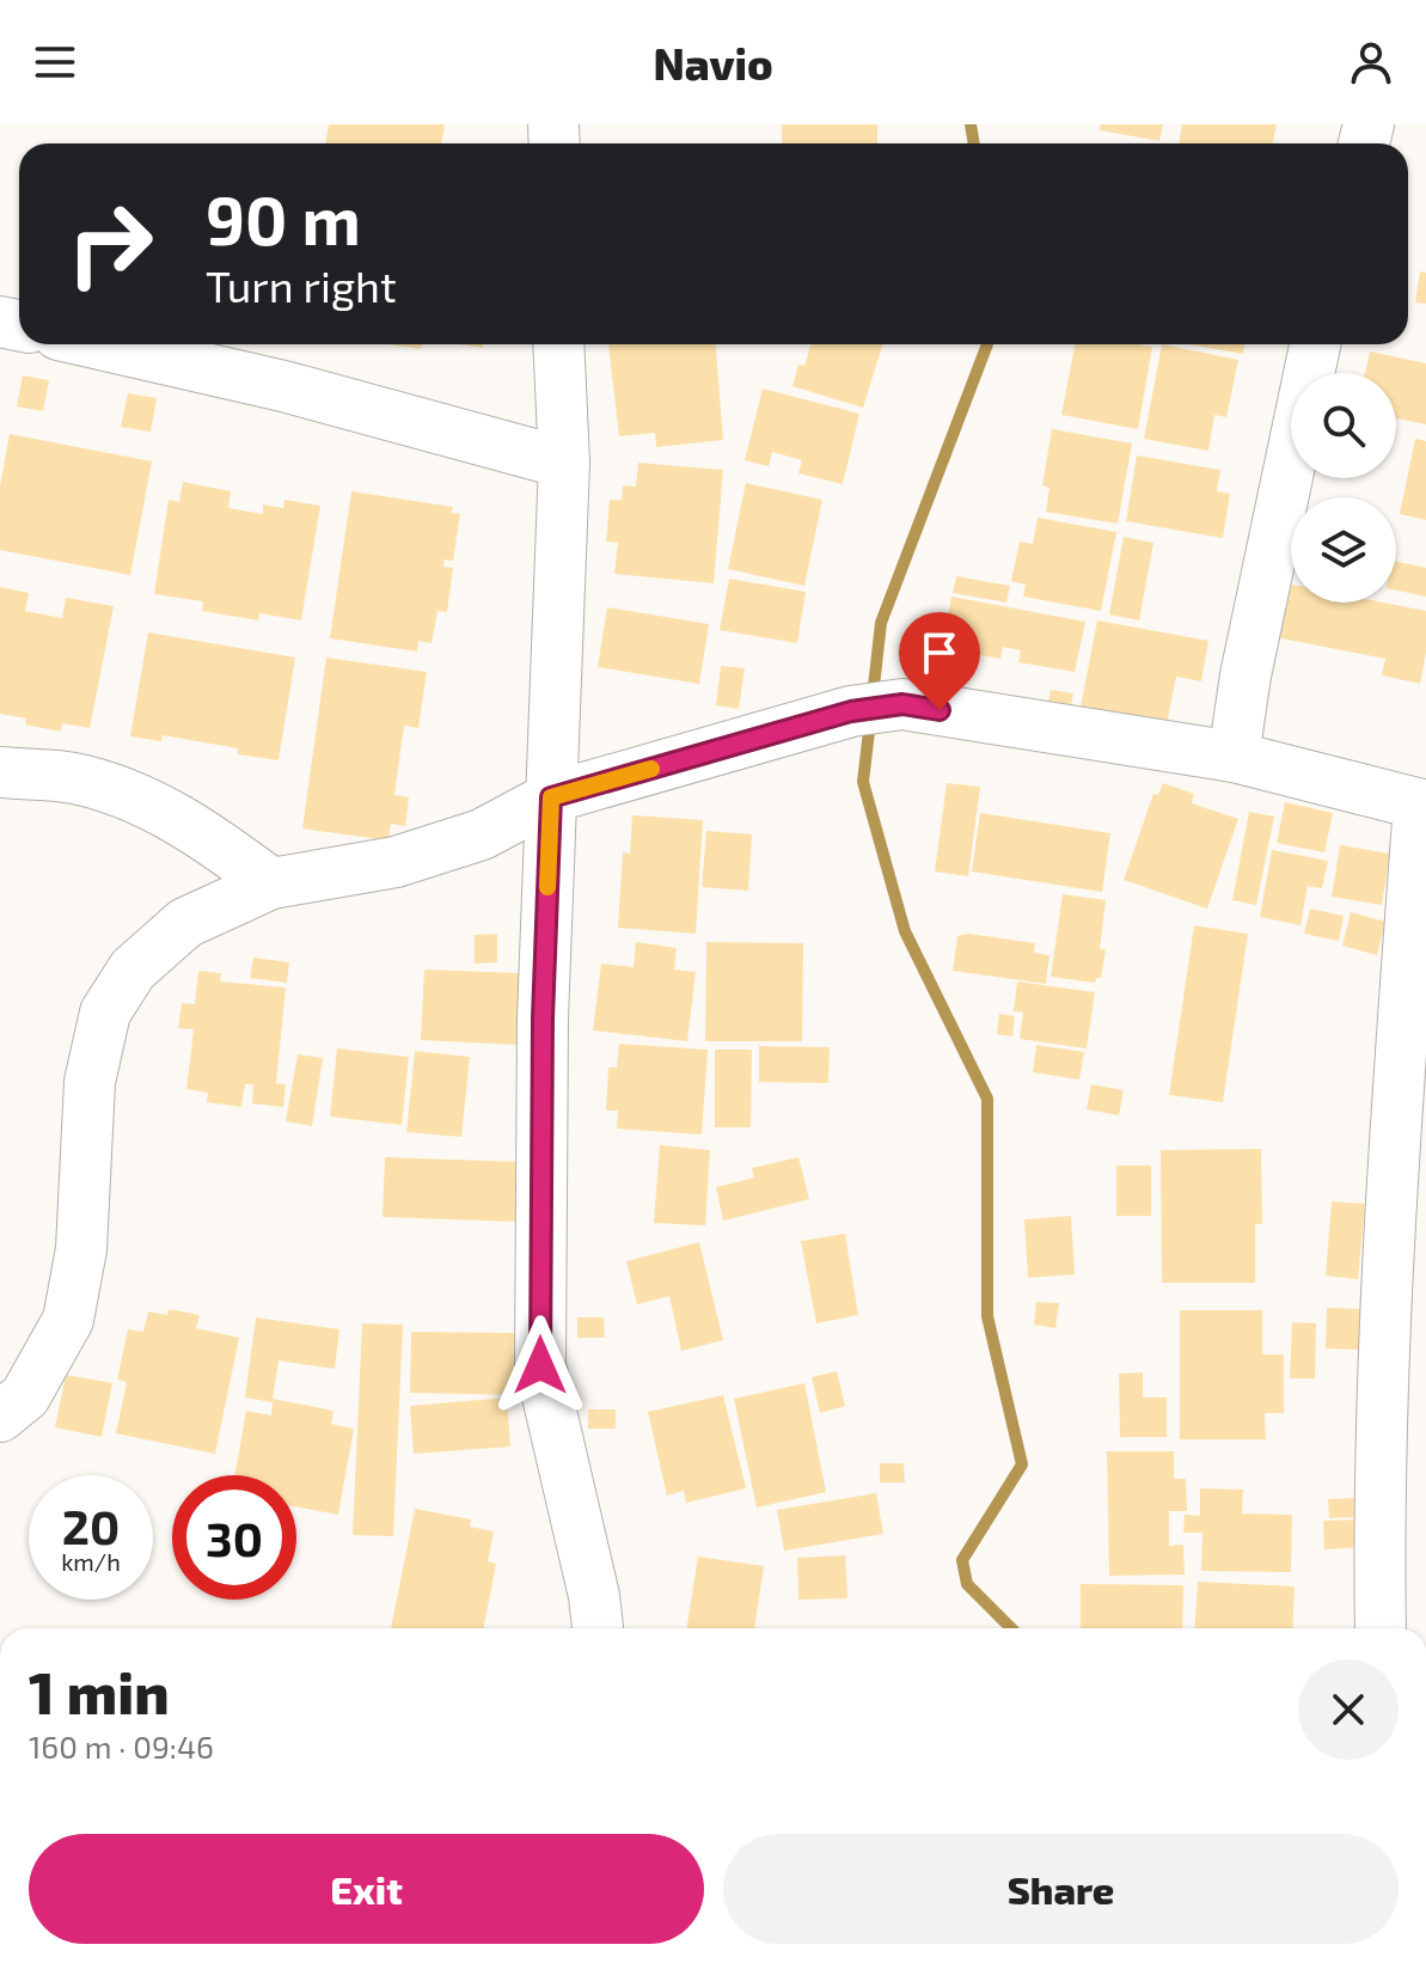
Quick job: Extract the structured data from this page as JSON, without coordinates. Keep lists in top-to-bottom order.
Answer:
{
  "page": {
    "header": "Navio",
    "turn": ["90 m", "Turn right"],
    "speed": "20 km/h",
    "limit": "30",
    "heading": ["1 min", "160 m · 09:46"],
    "buttons": ["Exit", "Share"]
  }
}
